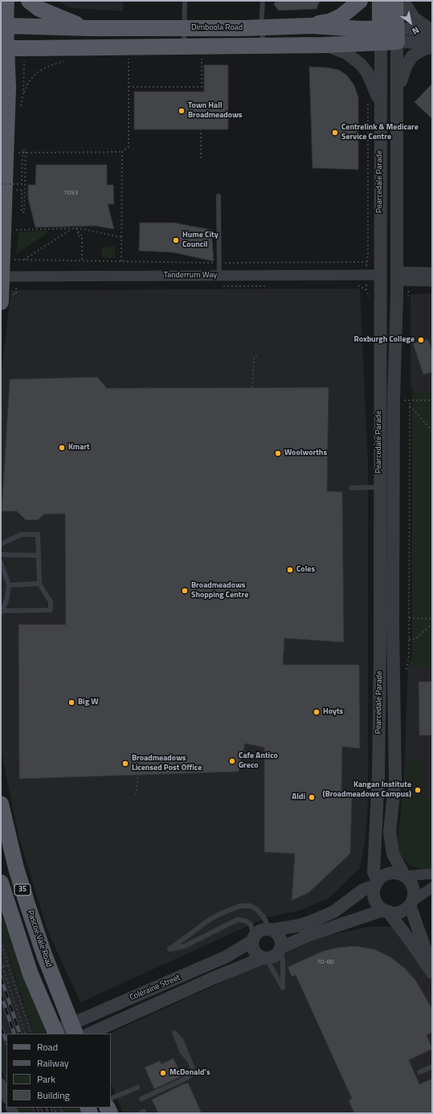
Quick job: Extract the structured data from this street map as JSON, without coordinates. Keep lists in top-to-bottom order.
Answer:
{
  "streets": {
    "main road": [
      "Dimboola Road",
      "Pearcedale Parade",
      "35",
      "Pascoe Vale Road"
    ],
    "street": ["Tanderrum Way", "Coleraine Street"]
  },
  "crossings": [
    ["Dimboola Road", "Pearcedale Parade"],
    ["Pearcedale Parade", "Tanderrum Way"],
    ["35", "Coleraine Street"],
    ["Pascoe Vale Road", "Coleraine Street"]
  ],
  "places": [
    "Town Hall Broadmeadows",
    "Centrelink & Medicare Service Centre",
    "Hume City Council",
    "Roxburgh College",
    "Kmart",
    "Woolworths",
    "Coles",
    "Broadmeadows Shopping Centre",
    "Big W",
    "Hoyts",
    "Cafe Antico Greco",
    "Broadmeadows Licensed Post Office",
    "Kangan Institute (Broadmeadows Campus)",
    "Aldi",
    "McDonald's"
  ],
  "house_numbers": ["1093", "70-80"],
  "legend": [
    "Road",
    "Railway",
    "Park",
    "Building"
  ],
  "north": "bottom right"
}
